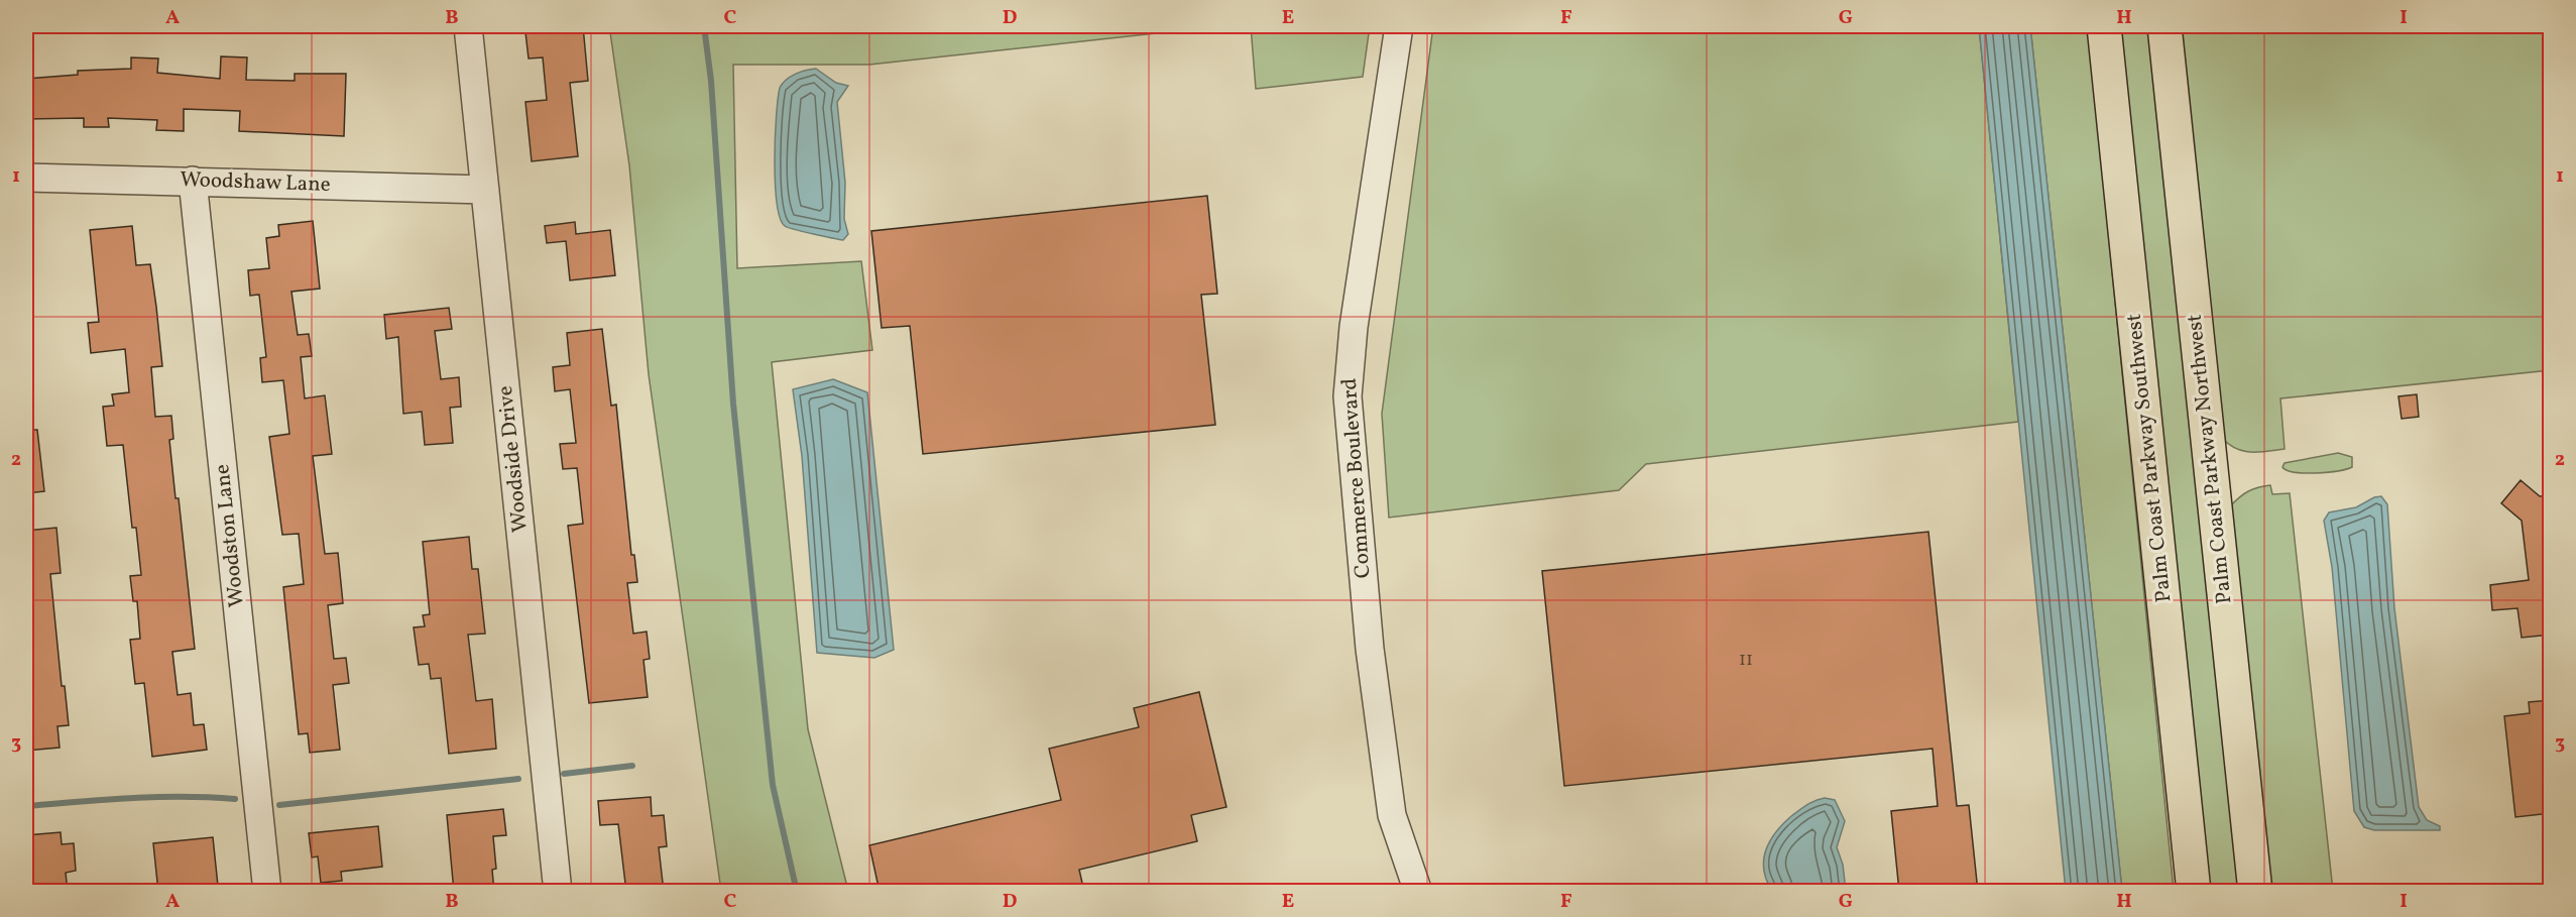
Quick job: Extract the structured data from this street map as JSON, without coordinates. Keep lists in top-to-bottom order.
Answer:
{
  "streets": {
    "main road": ["Palm Coast Parkway Southwest", "Palm Coast Parkway Northwest"],
    "street": [
      "Woodshaw Lane",
      "Woodside Drive",
      "Commerce Boulevard",
      "Woodston Lane"
    ]
  },
  "crossings": [
    ["Woodshaw Lane", "Woodside Drive"],
    ["Woodshaw Lane", "Woodston Lane"]
  ],
  "house_numbers": ["11"],
  "grid": {
    "columns": [
      "A",
      "B",
      "C",
      "D",
      "E",
      "F",
      "G",
      "H",
      "I"
    ],
    "rows": ["1", "2", "3"]
  }
}
